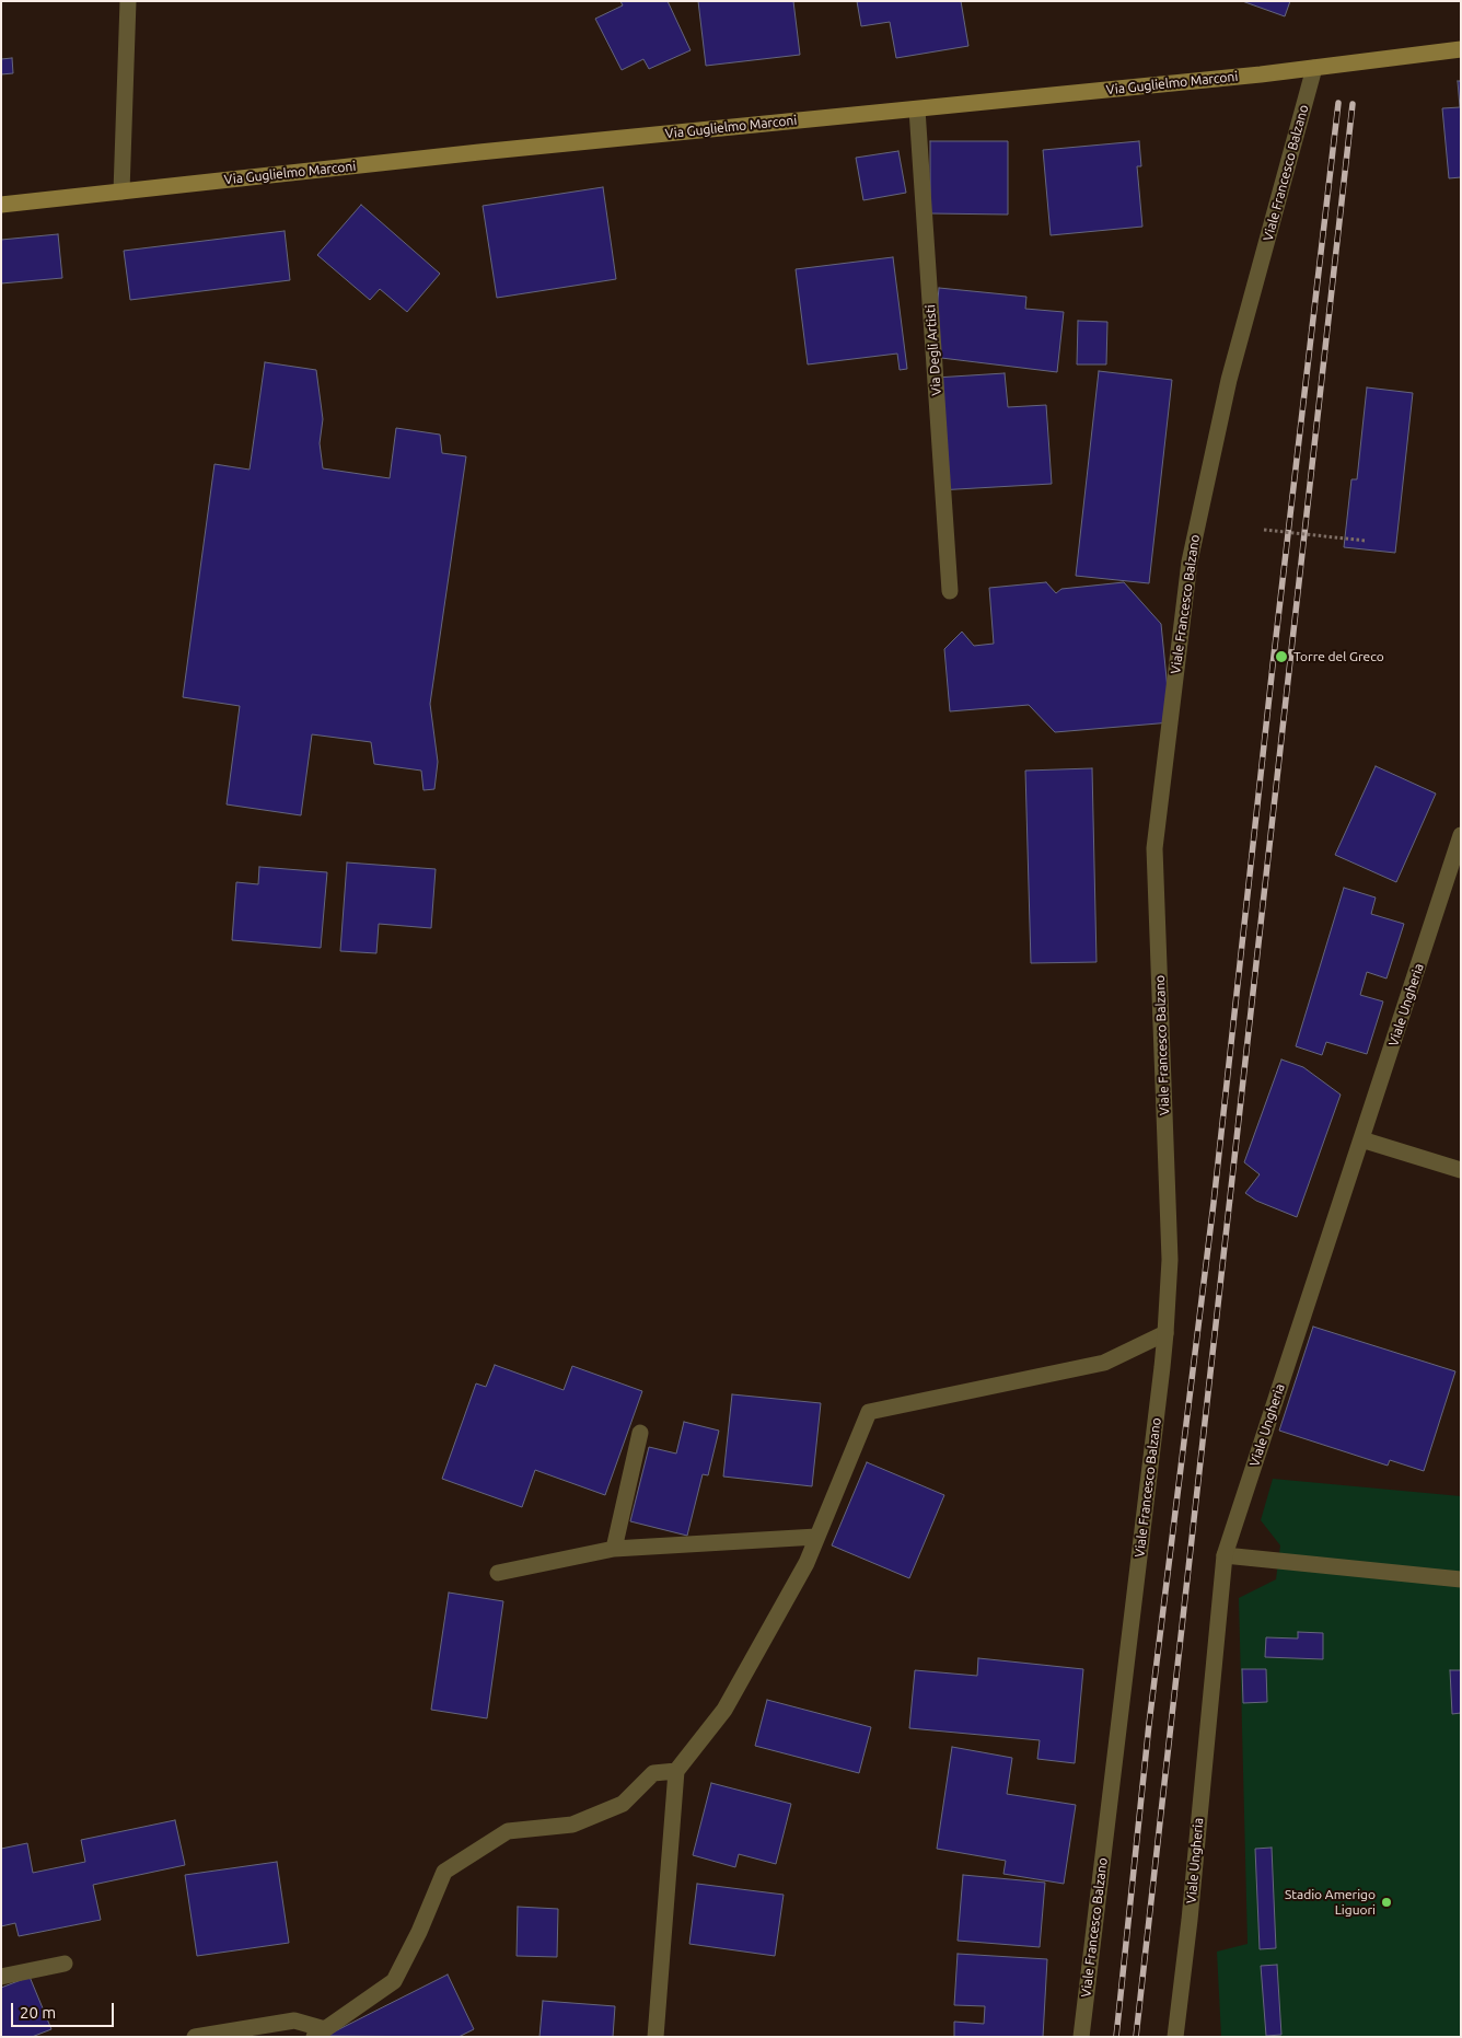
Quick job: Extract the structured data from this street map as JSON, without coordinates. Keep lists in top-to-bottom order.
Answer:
{
  "streets": {
    "street": [
      "Via Guglielmo Marconi",
      "Viale Francesco Balzano",
      "Via Degli Artisti",
      "Viale Ungheria"
    ]
  },
  "crossings": [
    ["Via Guglielmo Marconi", "Viale Francesco Balzano"],
    ["Via Guglielmo Marconi", "Via Degli Artisti"]
  ],
  "places": ["Torre del Greco", "Stadio Amerigo Liguori"],
  "scale_bar": "20 m"
}
